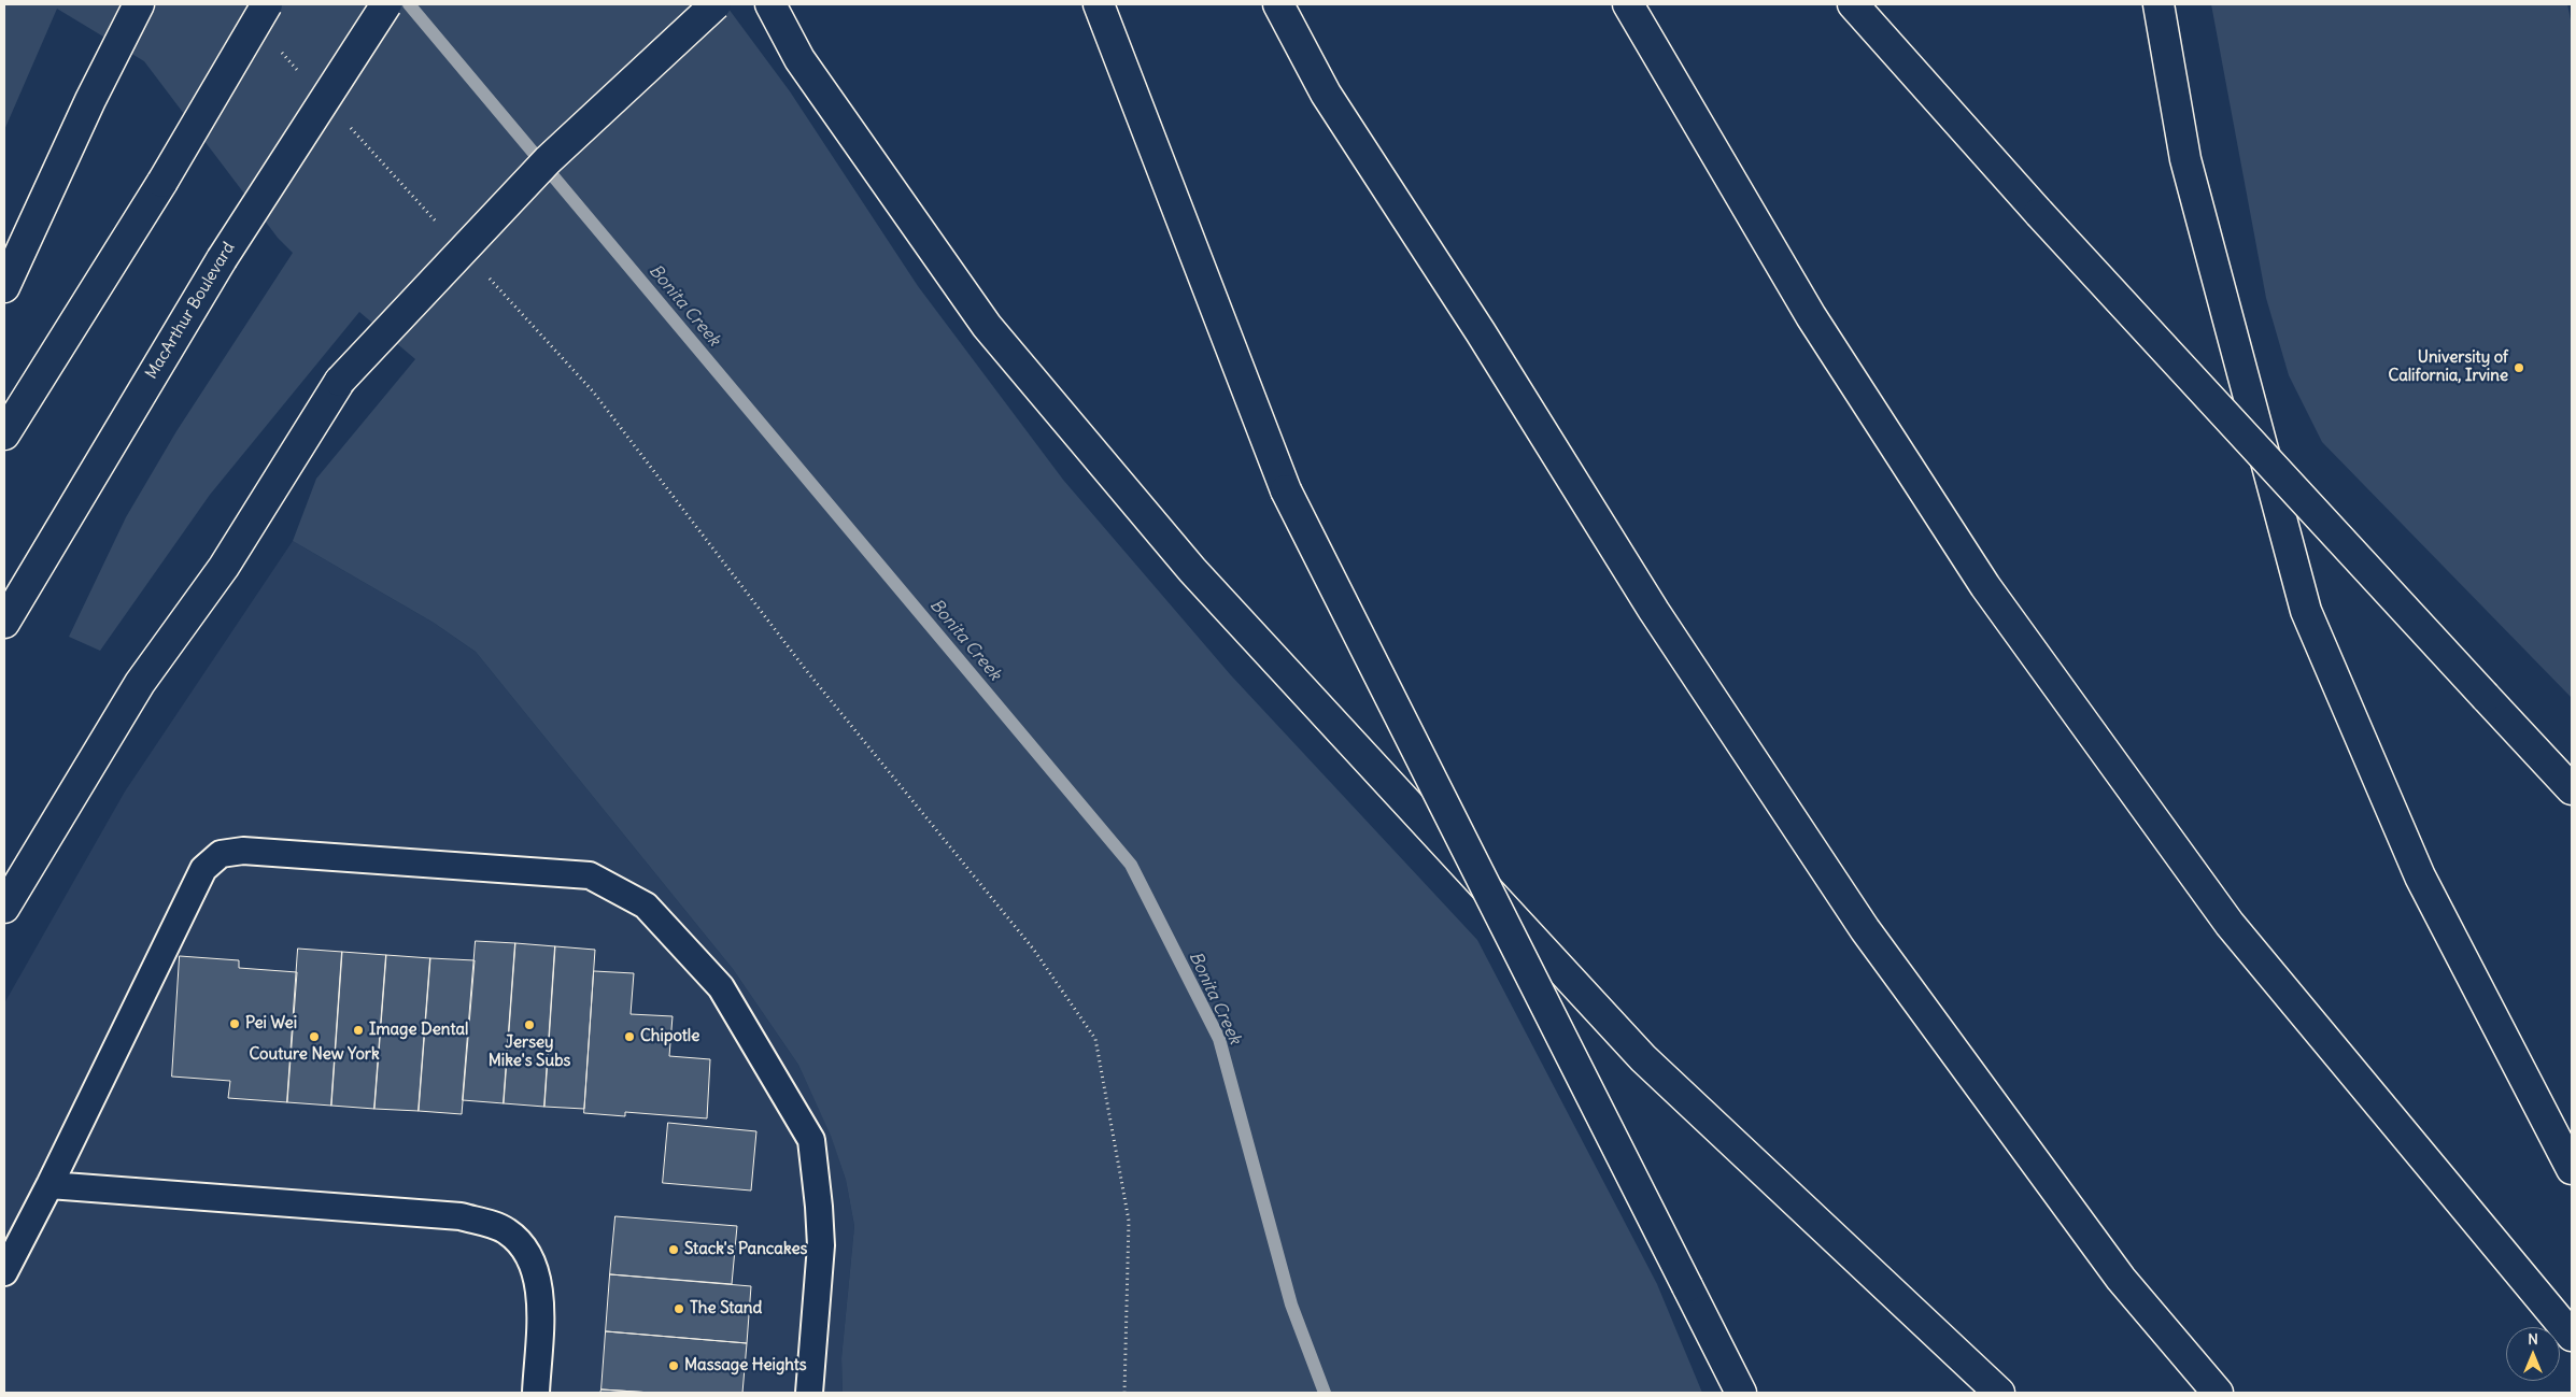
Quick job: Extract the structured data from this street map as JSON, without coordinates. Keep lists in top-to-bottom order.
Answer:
{
  "streets": {
    "main road": ["MacArthur Boulevard"]
  },
  "water": ["Bonita Creek"],
  "places": [
    "University of California, Irvine",
    "Pei Wei",
    "Jersey Mike's Subs",
    "Image Dental",
    "Couture New York",
    "Chipotle",
    "Stack's Pancakes",
    "The Stand",
    "Massage Heights"
  ],
  "north": "top"
}
